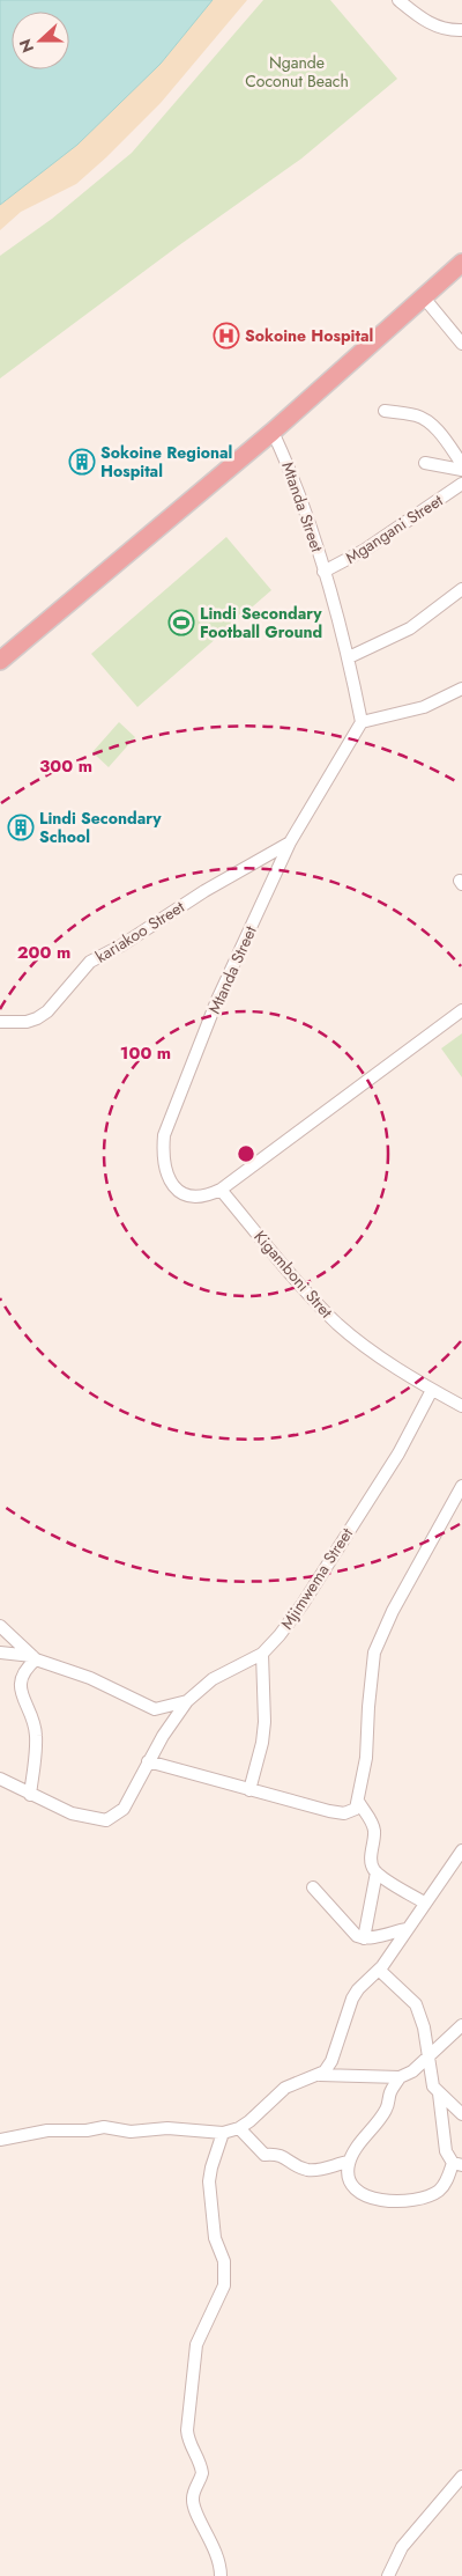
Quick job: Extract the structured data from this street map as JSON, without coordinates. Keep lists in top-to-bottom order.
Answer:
{
  "streets": {
    "street": [
      "Mtanda Street",
      "Mgangani Street",
      "kariakoo Street",
      "Kigamboni Stret",
      "Mjimwema Street"
    ]
  },
  "crossings": [
    ["Mtanda Street", "Mgangani Street"],
    ["Mtanda Street", "kariakoo Street"],
    ["Mtanda Street", "Kigamboni Stret"],
    ["Kigamboni Stret", "Mjimwema Street"]
  ],
  "parks": ["Ngande Coconut Beach"],
  "places": {
    "hospital": ["Sokoine Hospital"],
    "building": ["Sokoine Regional Hospital", "Lindi Secondary School"],
    "sports": ["Lindi Secondary Football Ground"]
  },
  "north": "left",
  "rings": ["300 m", "200 m", "100 m"]
}
